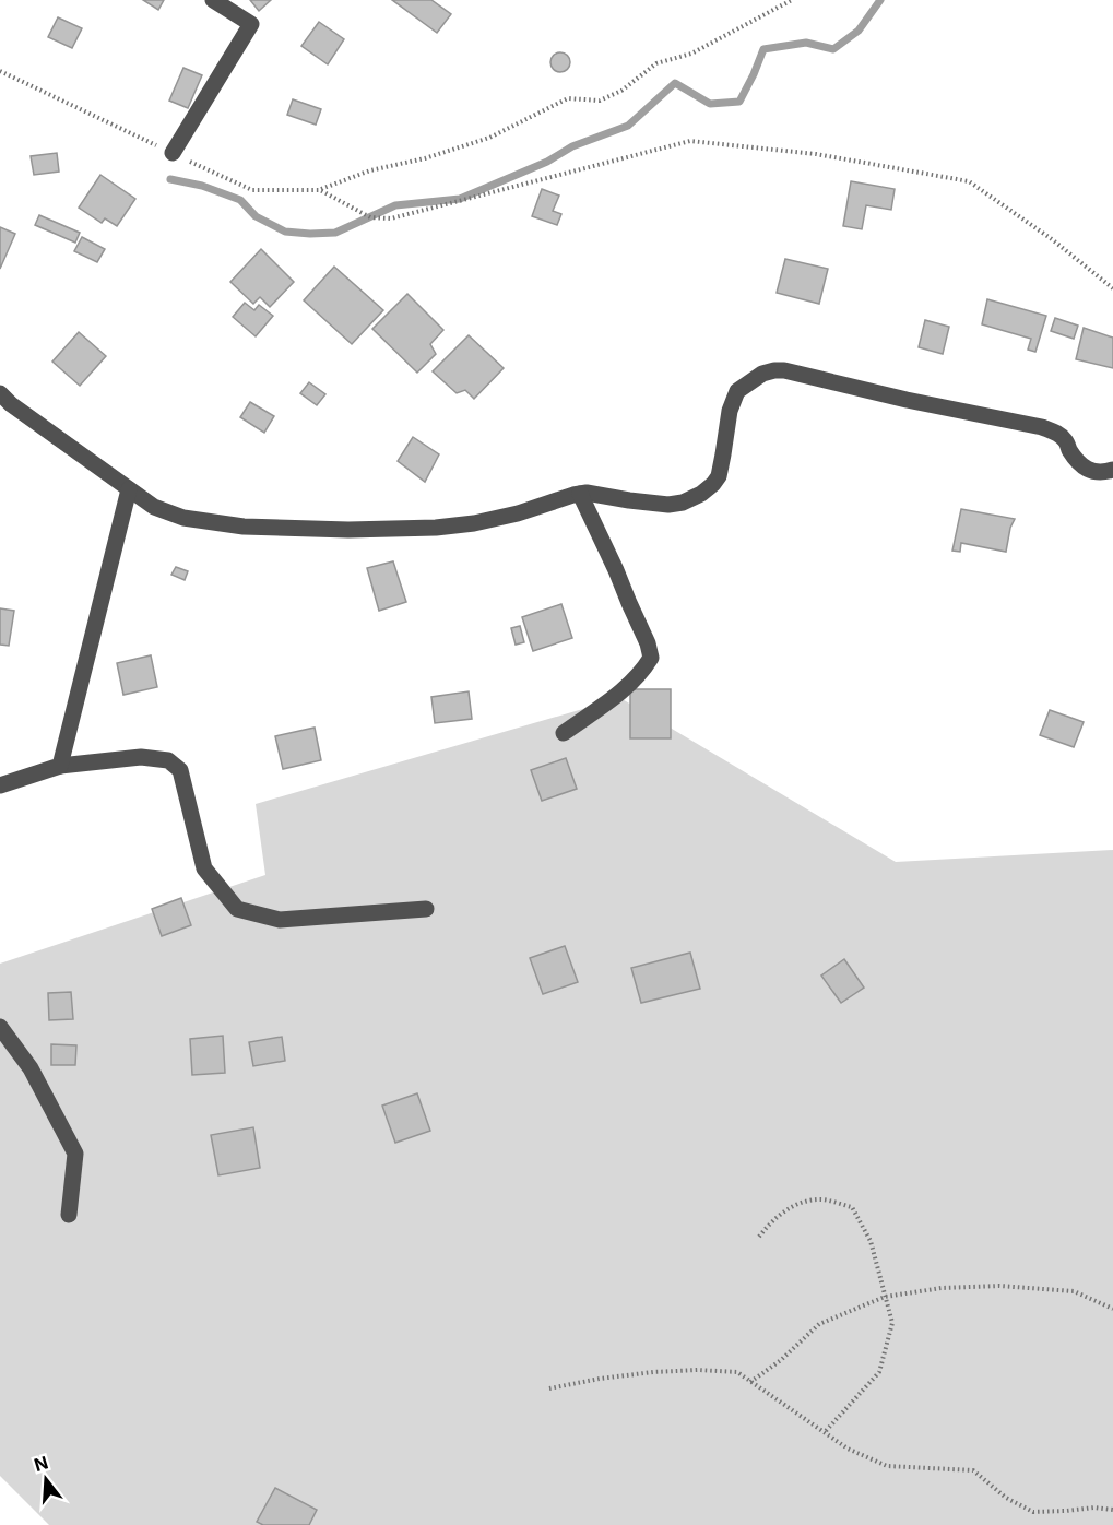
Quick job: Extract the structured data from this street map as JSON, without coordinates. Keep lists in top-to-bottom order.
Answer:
{
  "north": "top"
}
